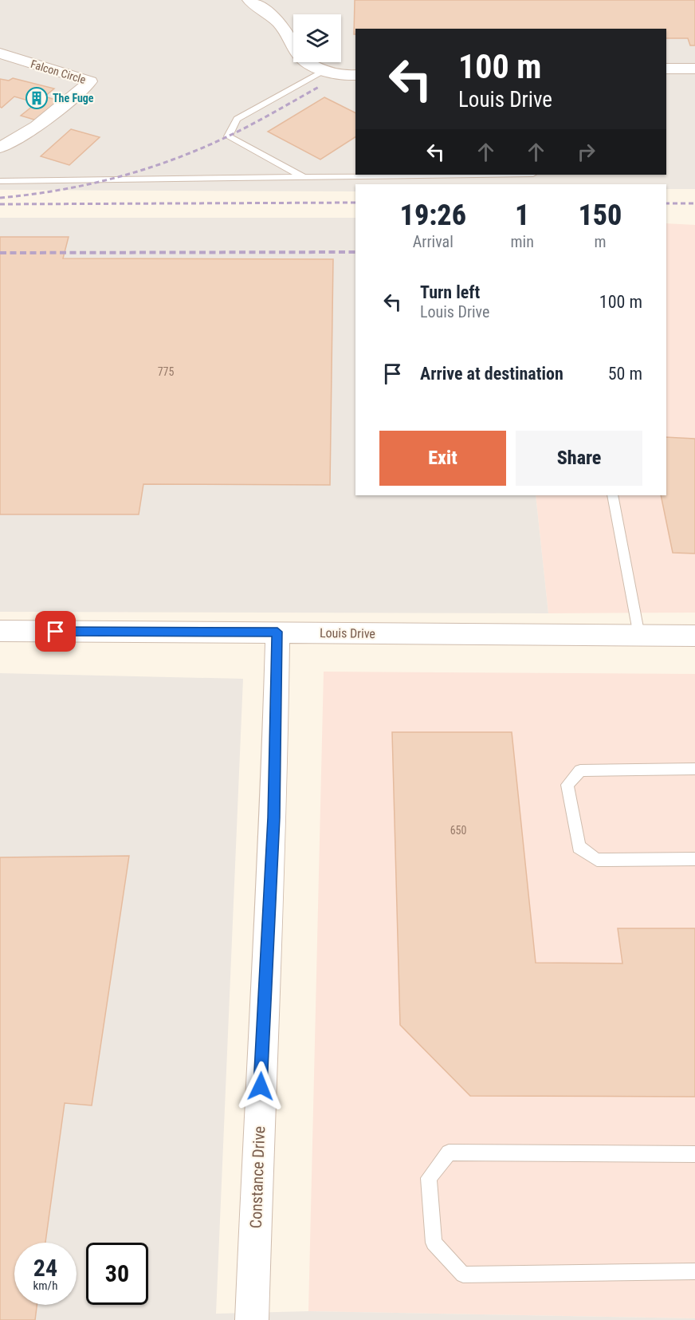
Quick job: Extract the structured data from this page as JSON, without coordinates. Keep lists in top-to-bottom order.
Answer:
{
  "streets": {
    "street": ["Falcon Circle", "Louis Drive", "Constance Drive"]
  },
  "crossings": [
    ["Louis Drive", "Constance Drive"]
  ],
  "places": {
    "building": ["The Fuge"]
  },
  "house_numbers": ["775", "650"],
  "page": {
    "turn": ["100 m", "Louis Drive"],
    "eta": [
      "19:26",
      "Arrival",
      "1",
      "min",
      "150",
      "m"
    ],
    "list": [
      {
        "name": "Turn left",
        "note": "Louis Drive",
        "value": "100 m"
      },
      {
        "name": "Arrive at destination",
        "value": "50 m"
      }
    ],
    "buttons": ["Exit", "Share"],
    "speed": "24 km/h",
    "limit": "30"
  }
}
